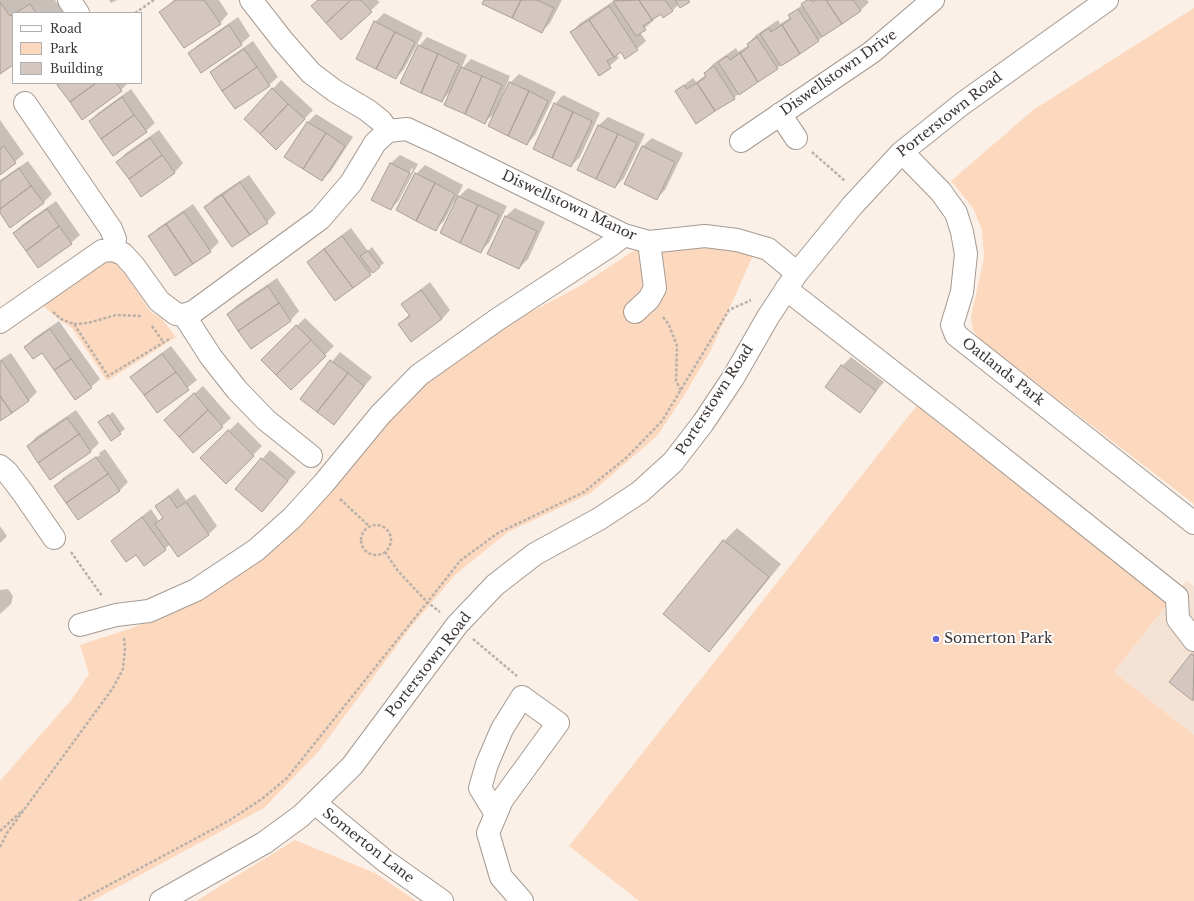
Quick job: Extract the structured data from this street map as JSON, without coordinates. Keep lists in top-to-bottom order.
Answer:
{
  "streets": {
    "street": [
      "Diswellstown Drive",
      "Porterstown Road",
      "Diswellstown Manor",
      "Oatlands Park",
      "Somerton Lane"
    ]
  },
  "crossings": [
    ["Porterstown Road", "Diswellstown Manor"],
    ["Porterstown Road", "Oatlands Park"],
    ["Porterstown Road", "Somerton Lane"]
  ],
  "places": ["Somerton Park"],
  "legend": ["Road", "Park", "Building"]
}
